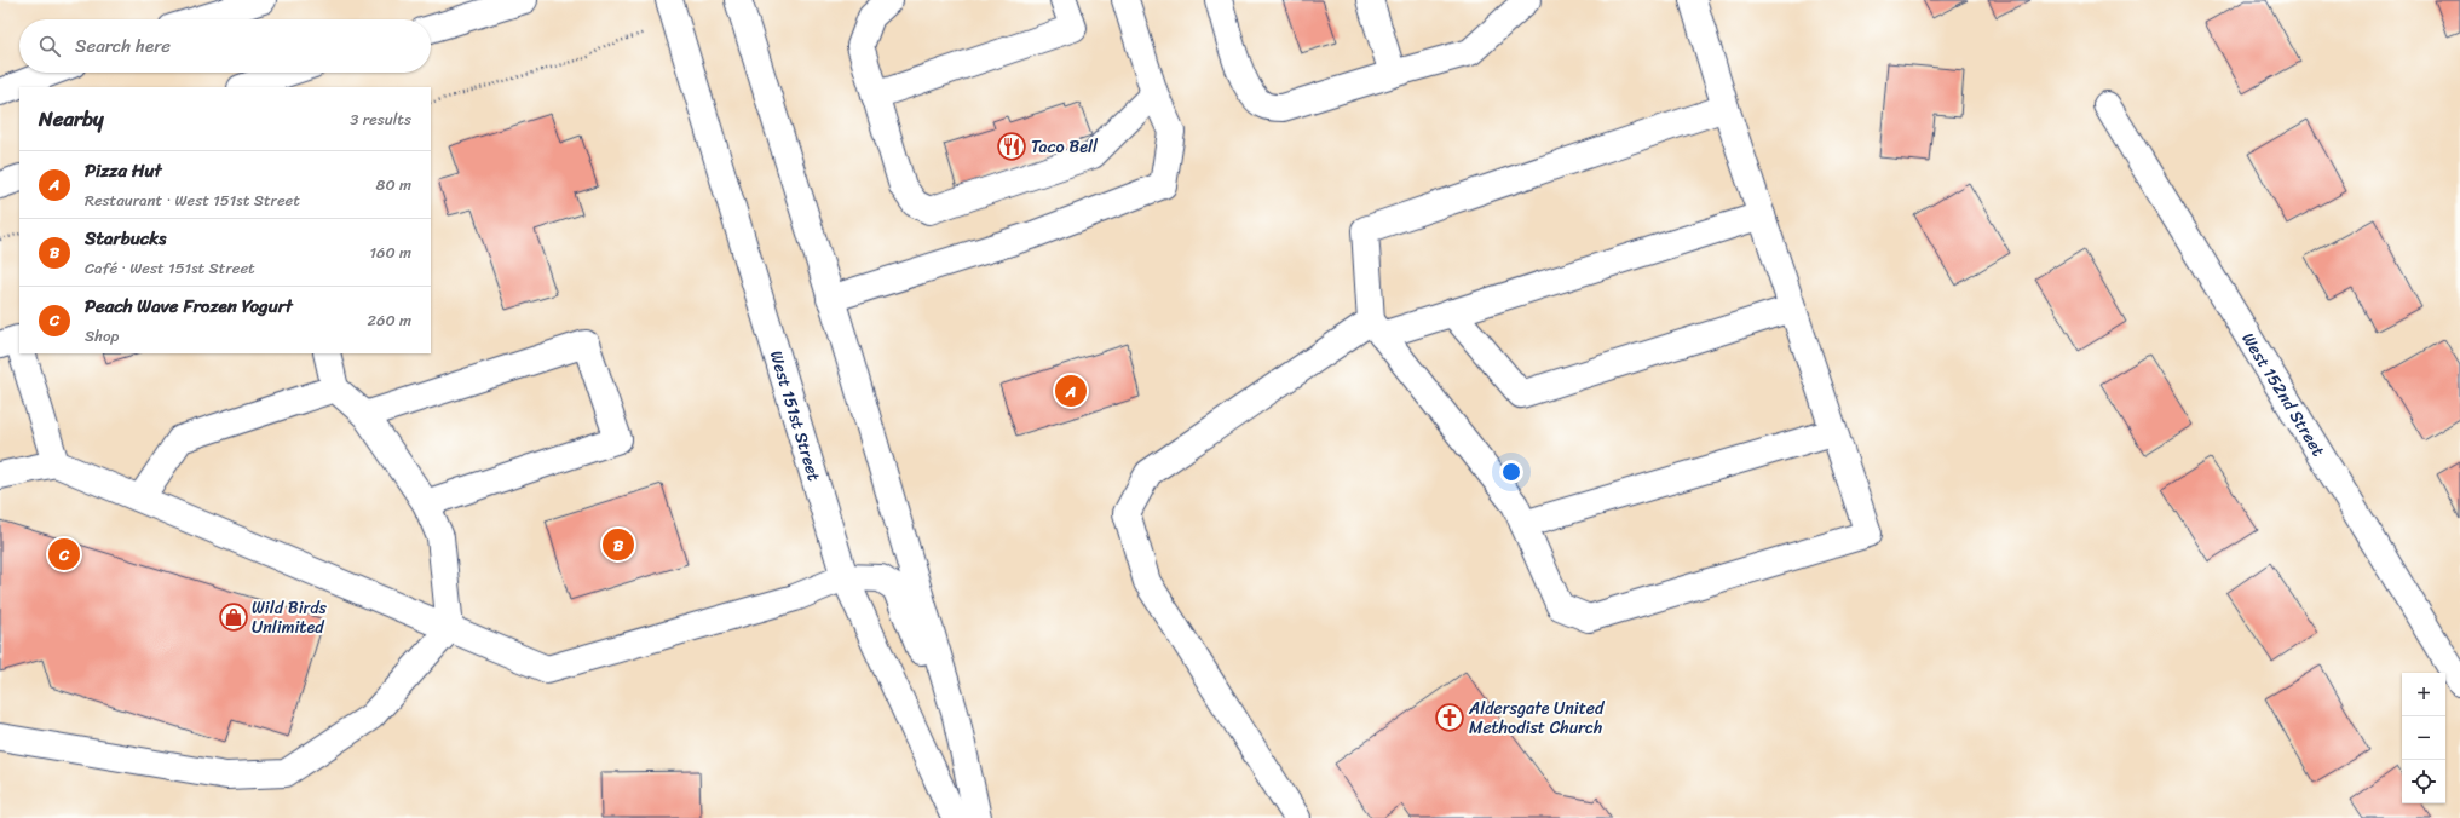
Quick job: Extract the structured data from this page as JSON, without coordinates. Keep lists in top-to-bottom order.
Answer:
{
  "streets": {
    "main road": ["West 152nd Street", "West 151st Street"]
  },
  "places": {
    "restaurant": ["Taco Bell"],
    "shop": ["Wild Birds Unlimited"],
    "church": ["Aldersgate United Methodist Church"]
  },
  "page": {
    "search": "Search here",
    "heading": ["Nearby", "3 results"],
    "list": [
      {
        "mark": "A",
        "name": "Pizza Hut",
        "note": "Restaurant · West 151st Street",
        "value": "80 m"
      },
      {
        "mark": "B",
        "name": "Starbucks",
        "note": "Café · West 151st Street",
        "value": "160 m"
      },
      {
        "mark": "C",
        "name": "Peach Wave Frozen Yogurt",
        "note": "Shop",
        "value": "260 m"
      }
    ],
    "pins": ["A", "B", "C"],
    "map_buttons": ["+", "−"]
  }
}
